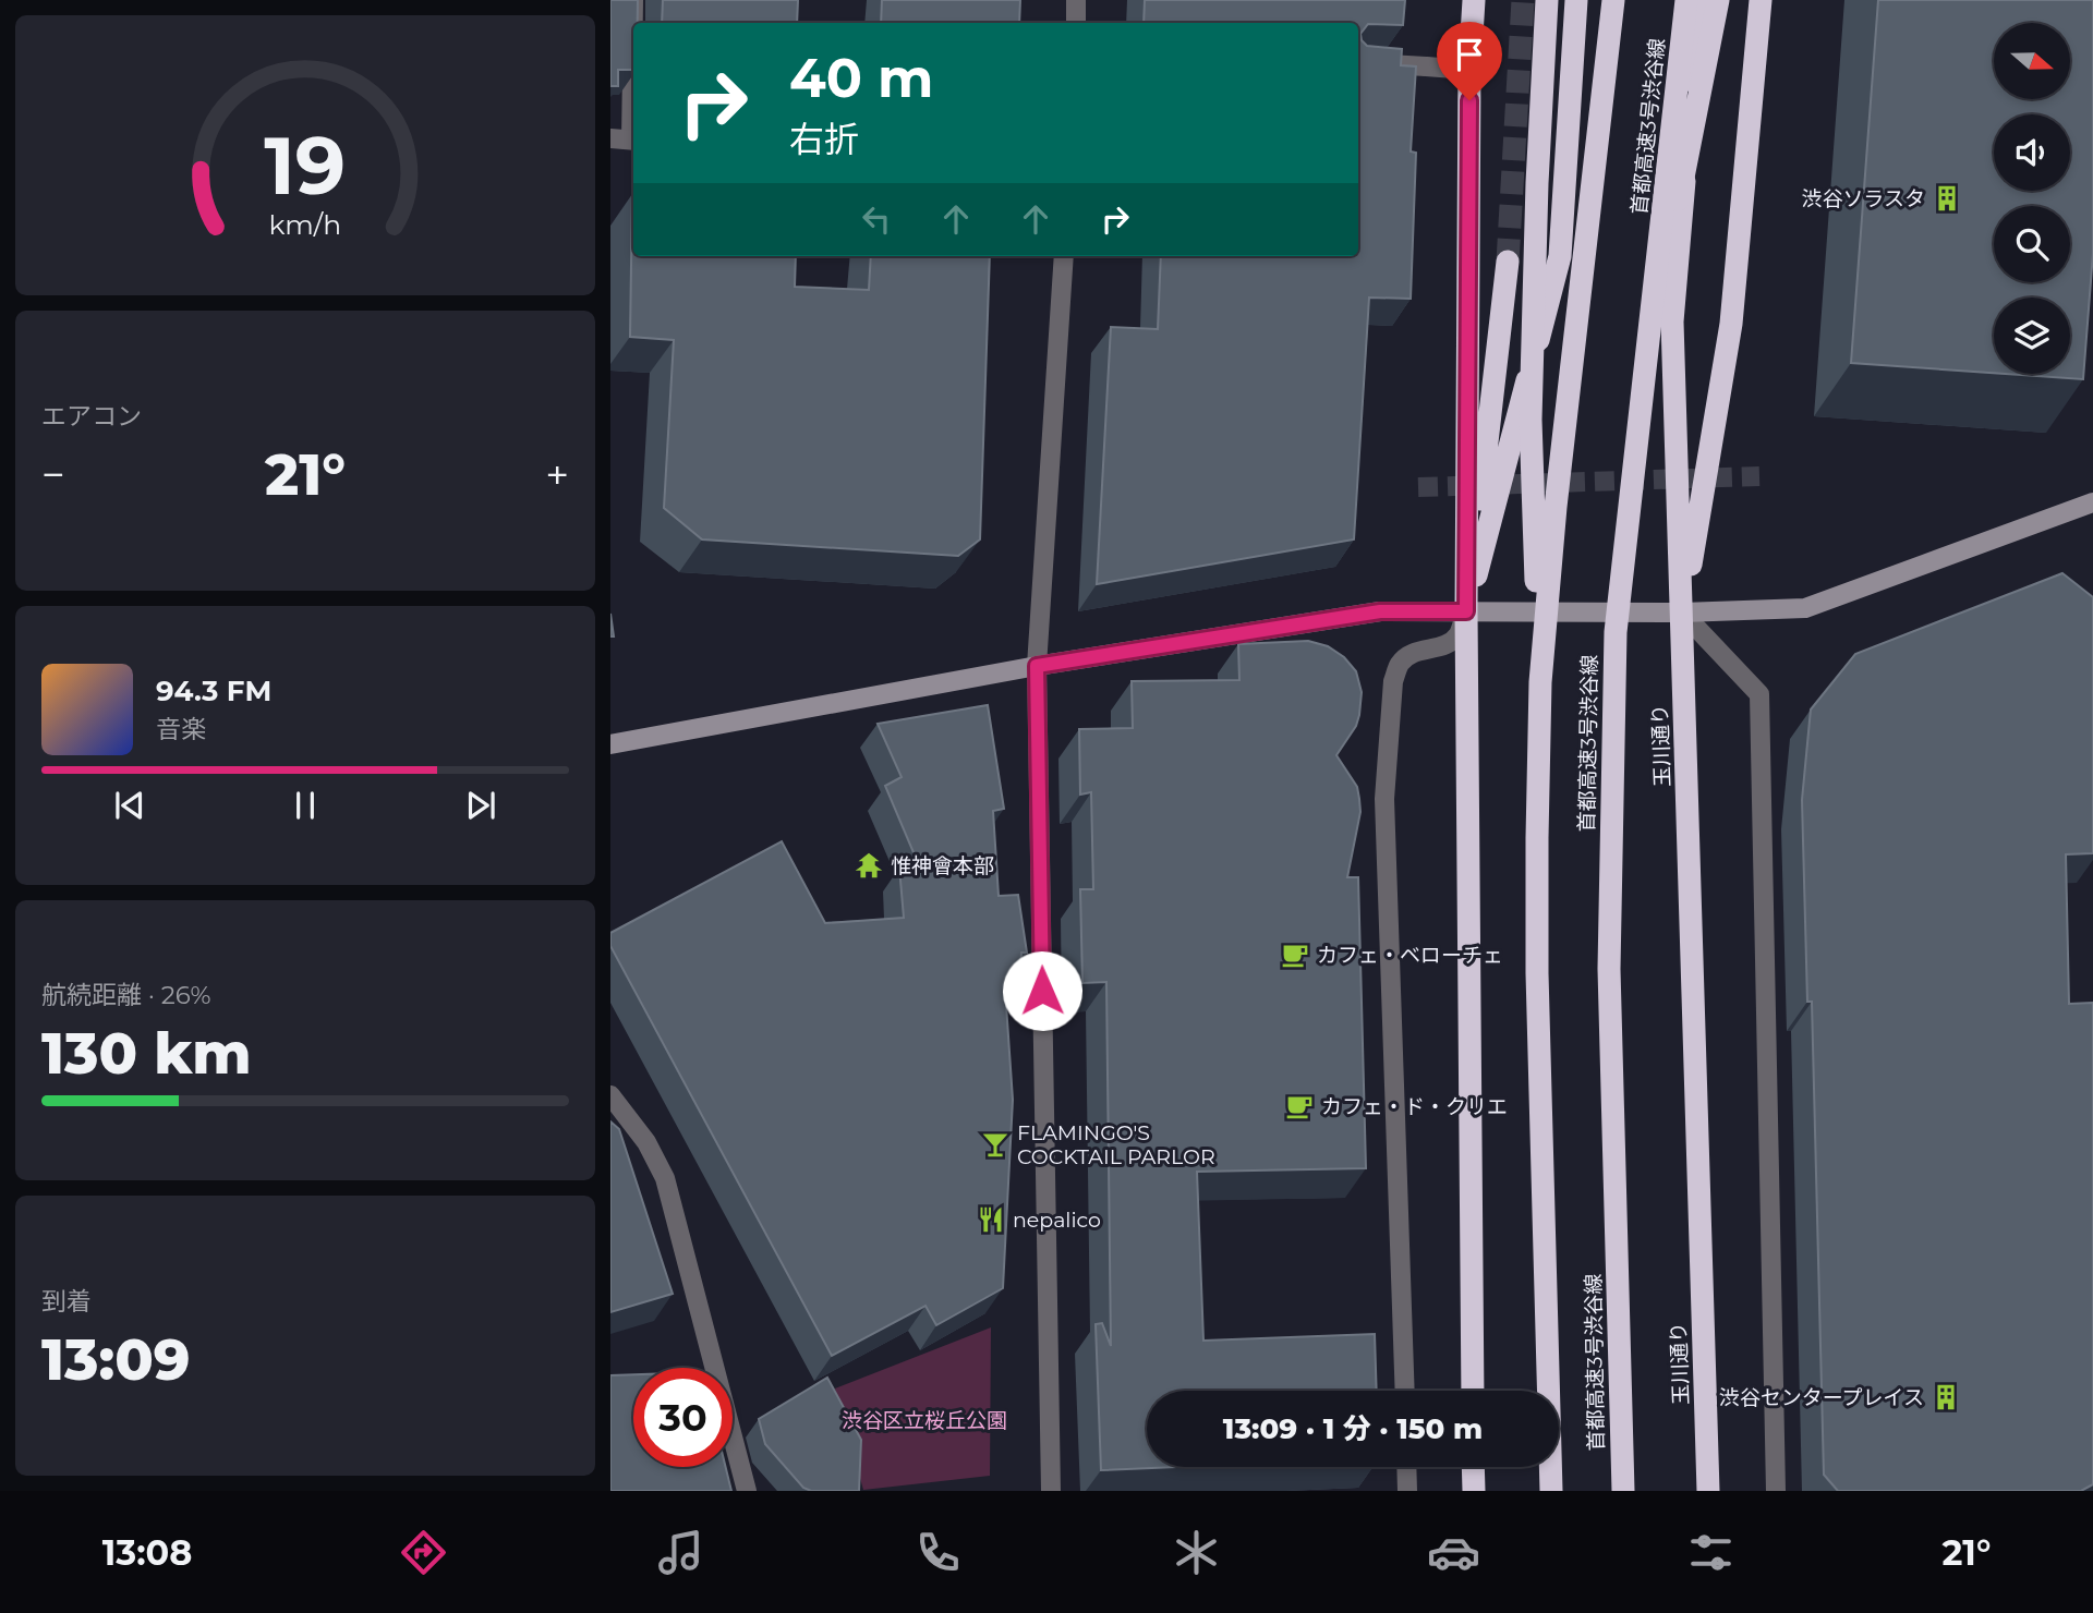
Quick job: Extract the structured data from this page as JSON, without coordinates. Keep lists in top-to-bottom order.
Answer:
{
  "streets": {
    "highway": ["首都高速3号渋谷線", "玉川通り"]
  },
  "parks": ["渋谷区立桜丘公園"],
  "places": {
    "building": ["渋谷ソラスタ", "渋谷センタープレイス"],
    "temple": ["惟神會本部"],
    "cafe": ["カフェ・ベローチェ", "カフェ・ド・クリエ"],
    "bar": ["FLAMINGO'S COCKTAIL PARLOR"],
    "restaurant": ["nepalico"]
  },
  "north": "right",
  "page": {
    "turn": ["40 m", "右折"],
    "tile": [
      "エアコン",
      ["航続距離 · 26%", "130 km"],
      ["到着", "13:09"]
    ],
    "heat": ["−", "21°", "+"],
    "song": ["94.3 FM", "音楽"],
    "limit": "30",
    "trip": "13:09 · 1 分 · 150 m",
    "tabs": ["13:08", "21°"],
    "gauge": ["19", "km/h"]
  }
}
